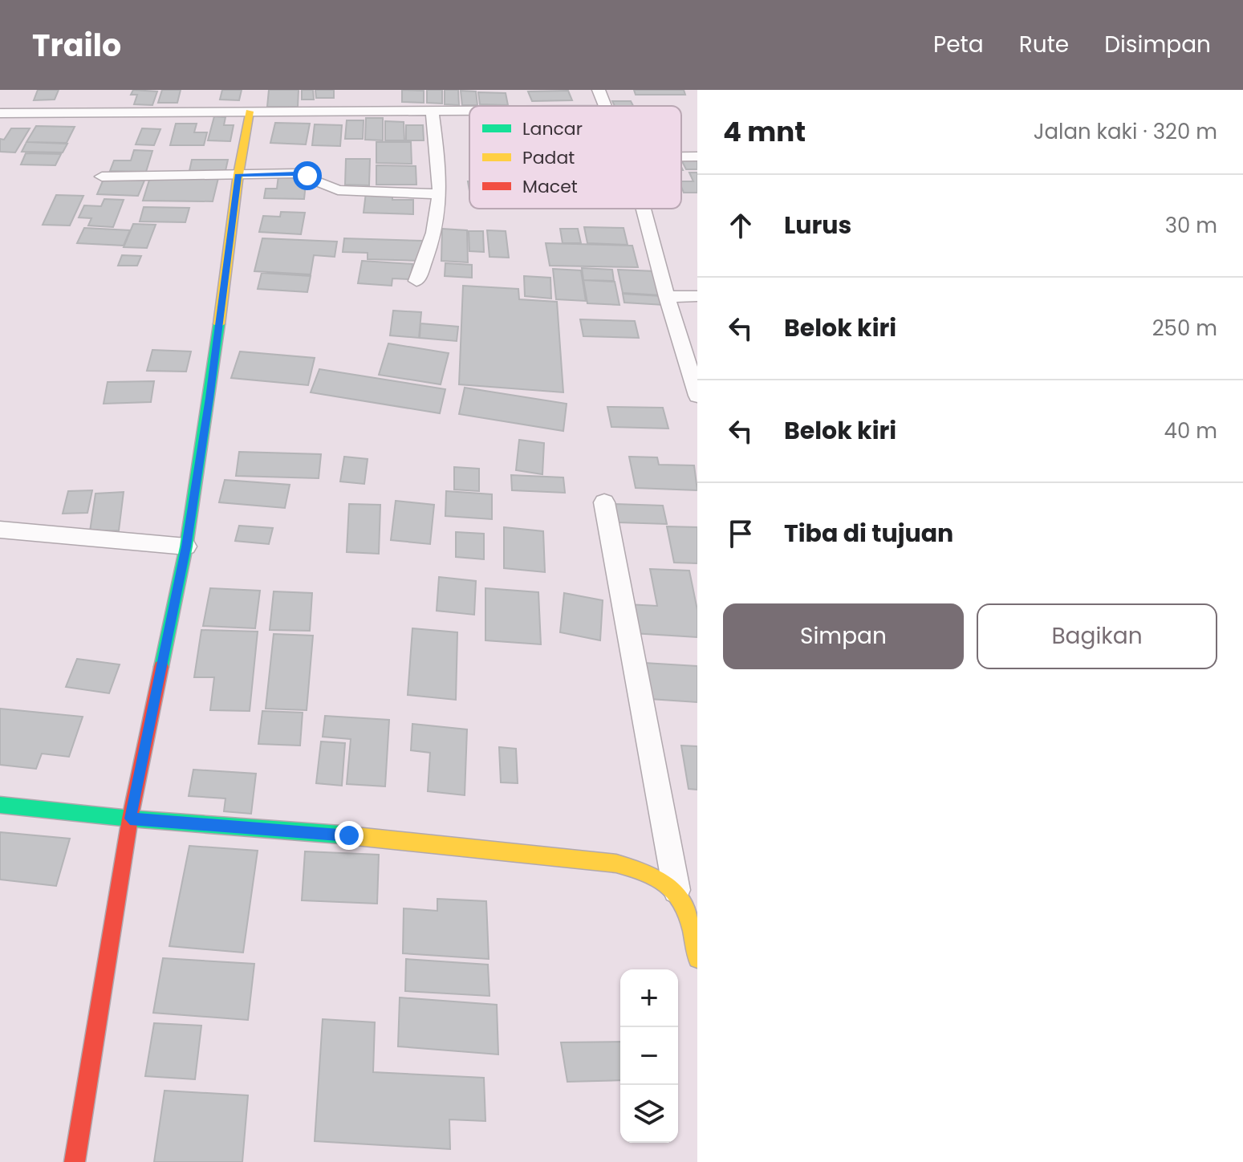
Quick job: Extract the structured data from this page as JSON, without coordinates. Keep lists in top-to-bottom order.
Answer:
{
  "legend": ["Lancar", "Padat", "Macet"],
  "page": {
    "header": "Trailo",
    "nav": ["Peta", "Rute", "Disimpan"],
    "heading": ["4 mnt", "Jalan kaki · 320 m"],
    "list": [
      ["Lurus", "30 m"],
      ["Belok kiri", "250 m"],
      ["Belok kiri", "40 m"],
      "Tiba di tujuan"
    ],
    "buttons": ["Simpan", "Bagikan"],
    "map_buttons": ["+", "−"]
  }
}
